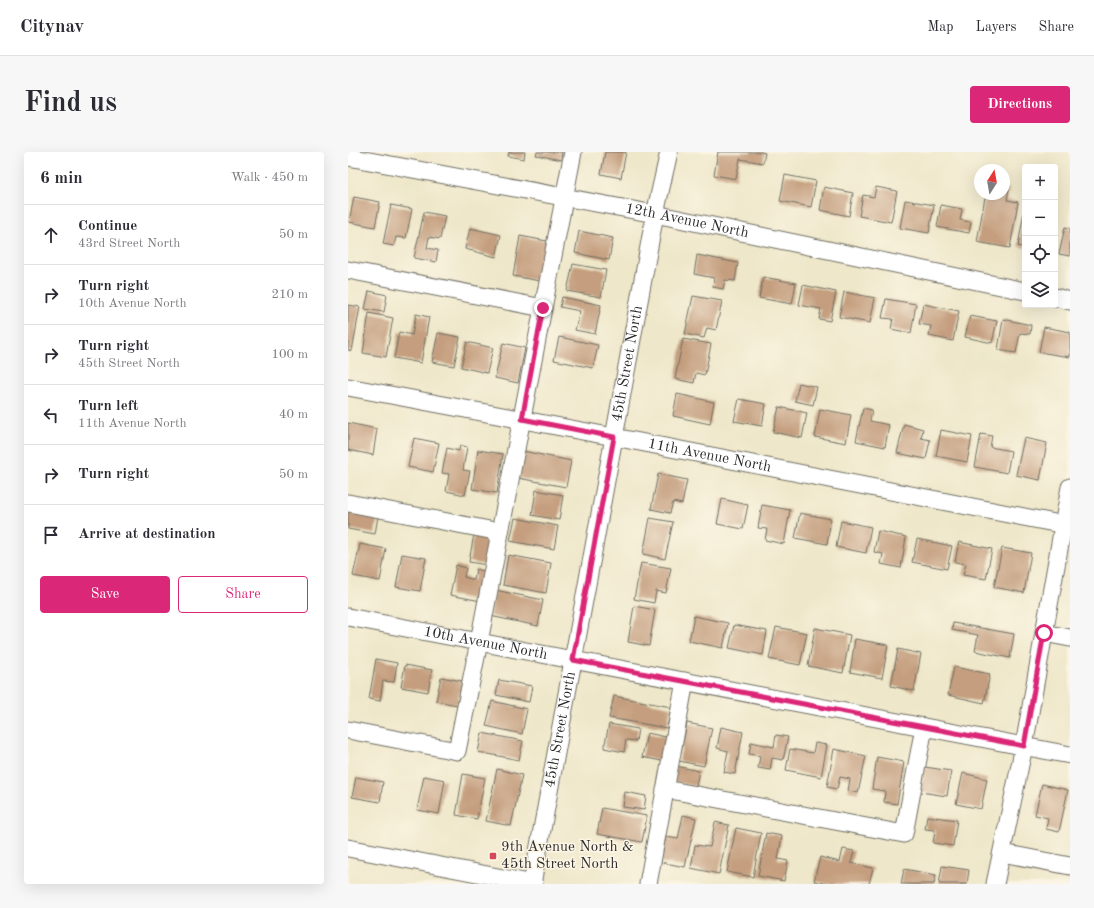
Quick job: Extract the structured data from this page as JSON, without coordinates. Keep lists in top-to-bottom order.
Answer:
{
  "streets": {
    "street": [
      "12th Avenue North",
      "45th Street North",
      "11th Avenue North",
      "10th Avenue North"
    ]
  },
  "crossings": [
    ["12th Avenue North", "45th Street North"],
    ["45th Street North", "11th Avenue North"],
    ["45th Street North", "10th Avenue North"]
  ],
  "places": {
    "transit": ["9th Avenue North & 45th Street North"]
  },
  "north": "top",
  "page": {
    "header": "Citynav",
    "nav": ["Map", "Layers", "Share"],
    "buttons": [
      "Directions",
      ["Save", "Share"]
    ],
    "title": "Find us",
    "heading": ["6 min", "Walk · 450 m"],
    "map_buttons": ["+", "−"],
    "list": [
      ["Continue", "43rd Street North", "50 m"],
      ["Turn right", "10th Avenue North", "210 m"],
      ["Turn right", "45th Street North", "100 m"],
      ["Turn left", "11th Avenue North", "40 m"],
      ["Turn right", "50 m"],
      "Arrive at destination"
    ]
  }
}
